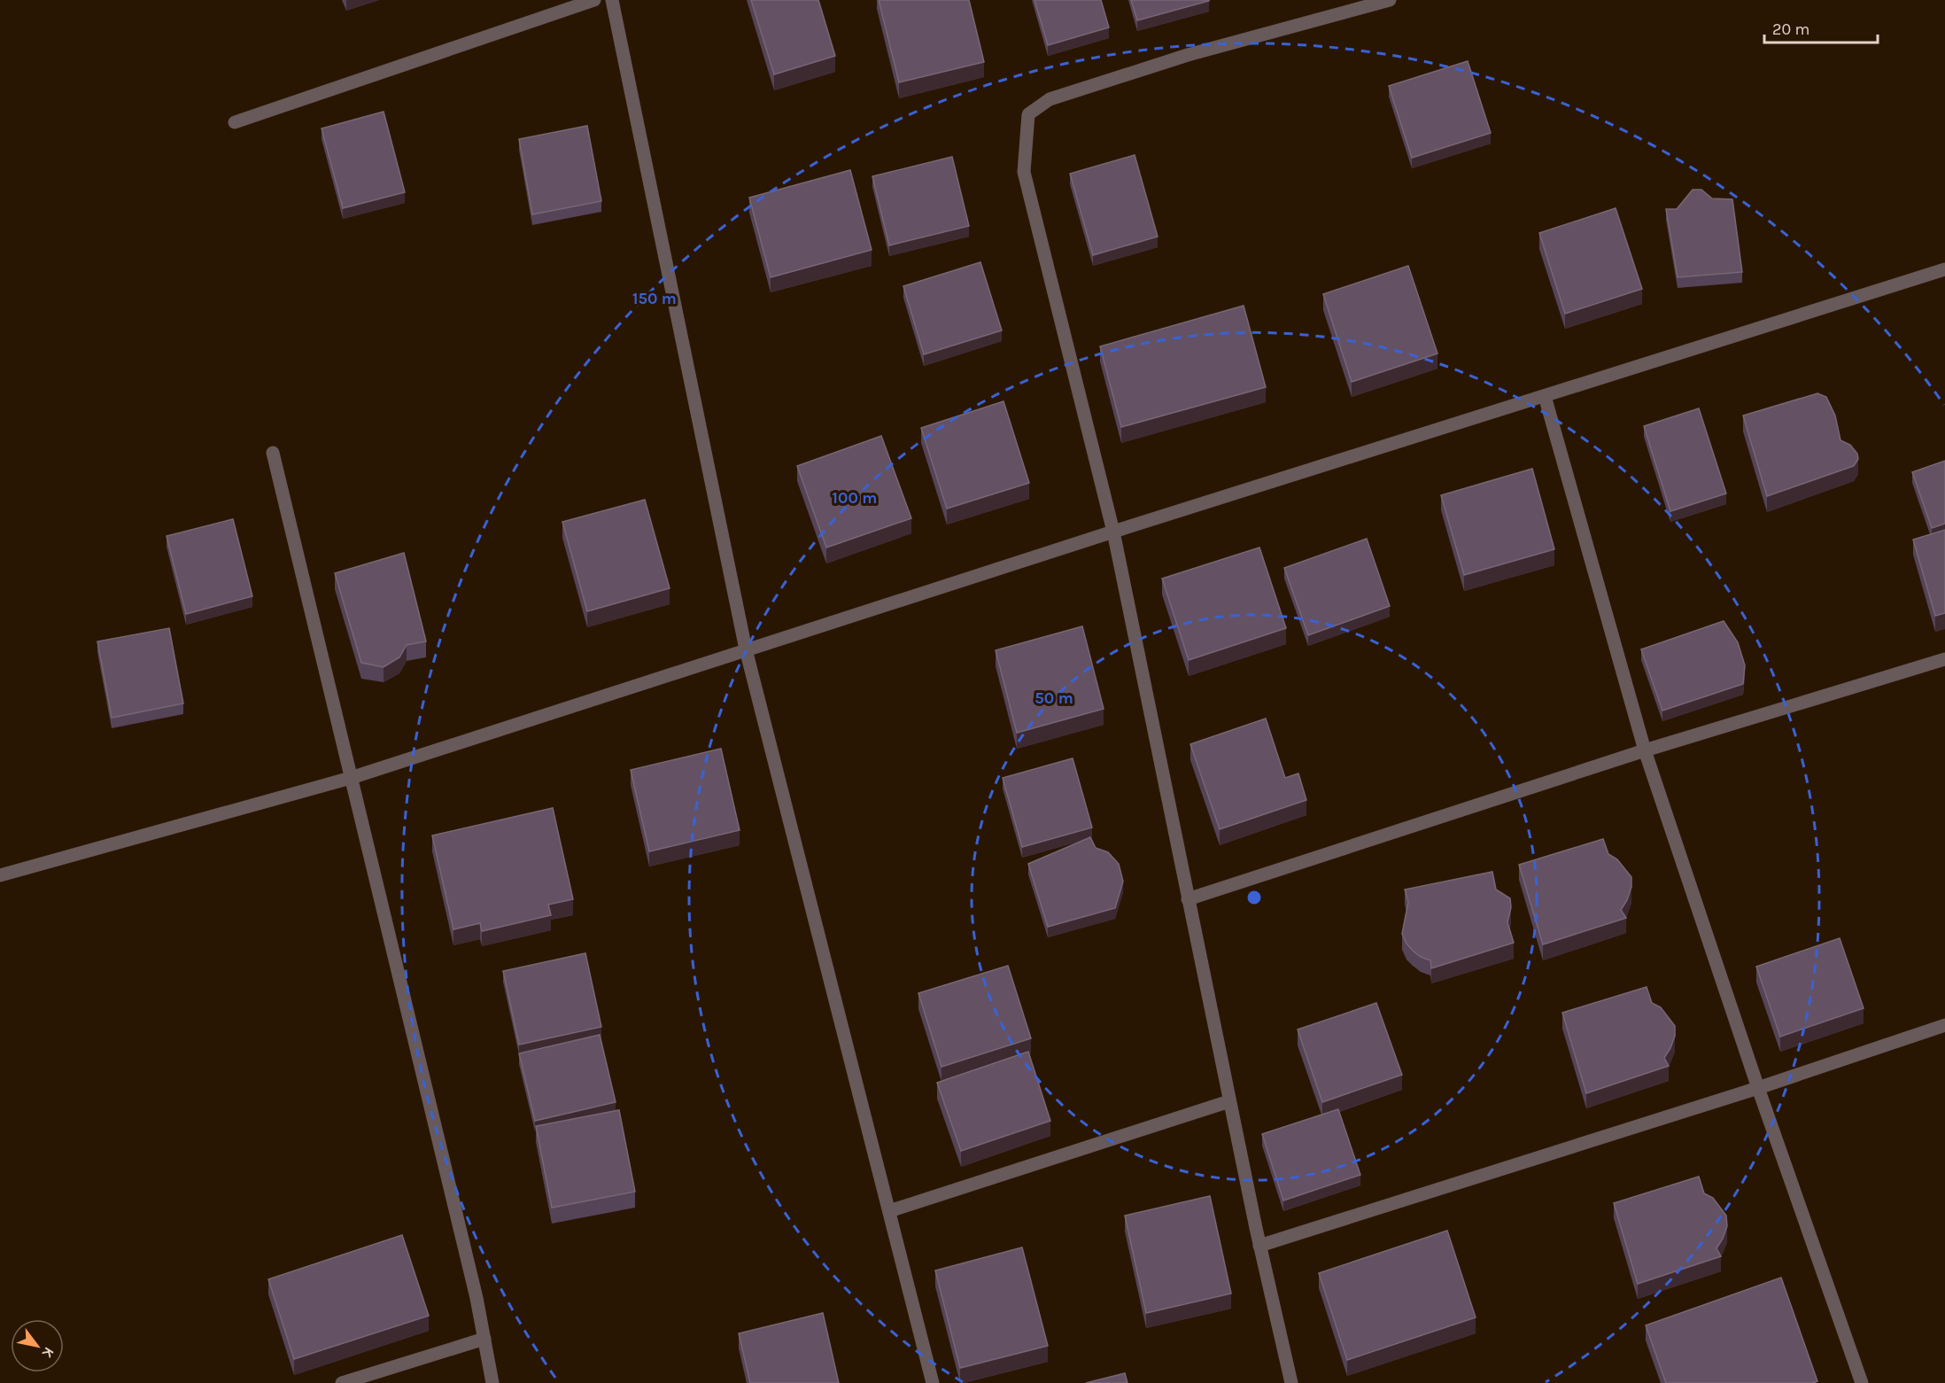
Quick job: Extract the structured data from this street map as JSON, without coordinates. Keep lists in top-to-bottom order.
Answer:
{
  "scale_bar": "20 m",
  "north": "bottom right",
  "rings": ["150 m", "100 m", "50 m"]
}
